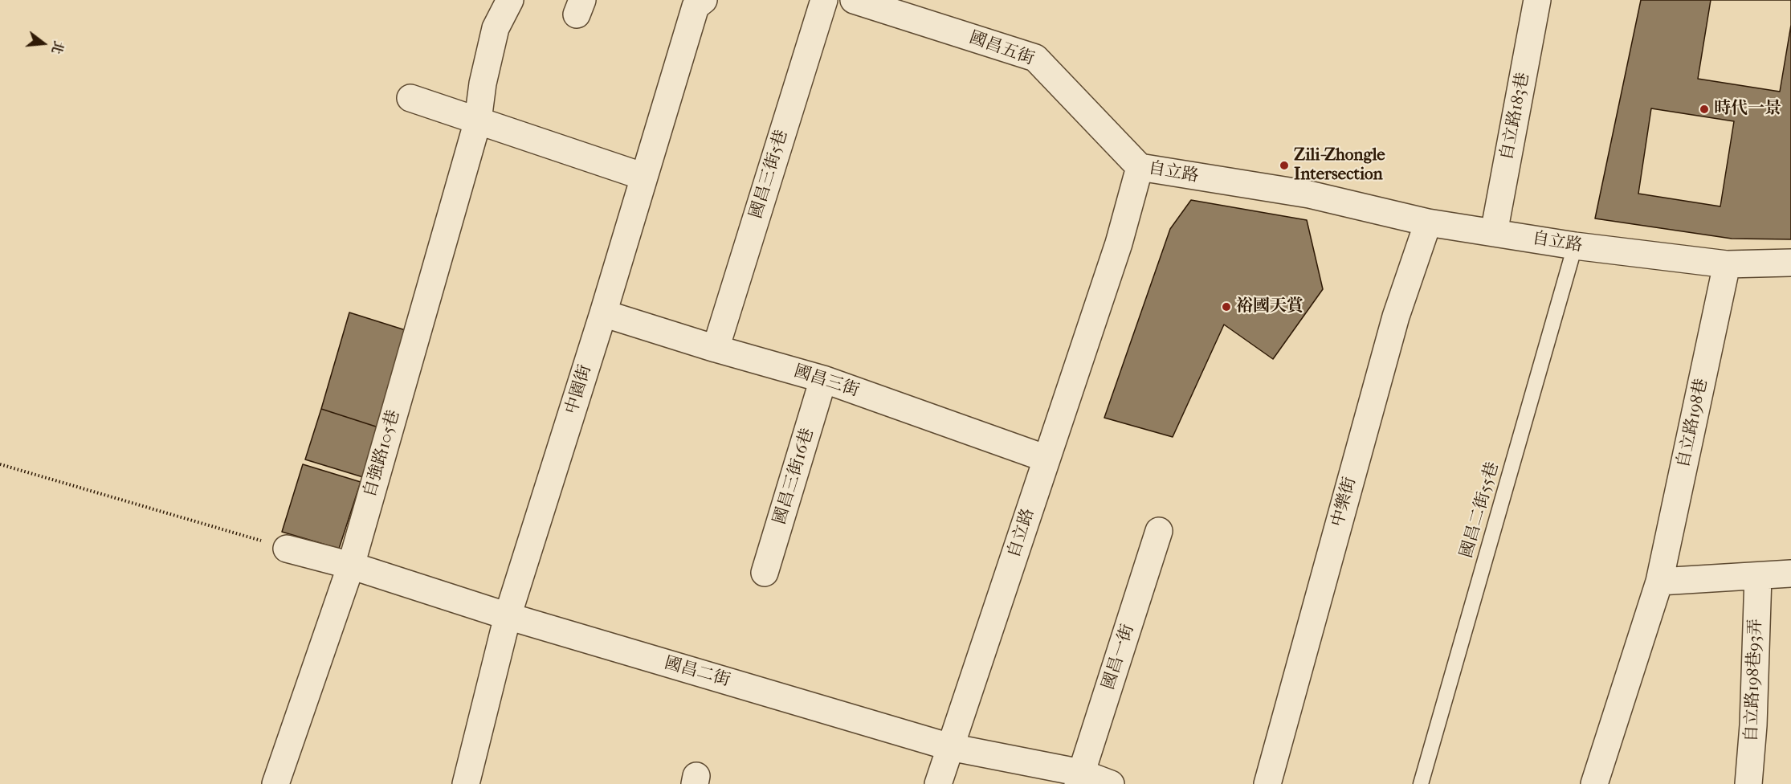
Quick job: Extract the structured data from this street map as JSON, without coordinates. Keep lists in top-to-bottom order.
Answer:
{
  "streets": {
    "street": [
      "國昌五街",
      "自立路183巷",
      "自立路",
      "國昌三街5巷",
      "國昌三街",
      "中園街",
      "自立路198巷",
      "自強路105巷",
      "國昌三街16巷",
      "中樂街",
      "國昌一街",
      "國昌二街",
      "自立路198巷93弄"
    ],
    "lane": ["國昌二街55巷"]
  },
  "crossings": [
    ["國昌五街", "自立路"],
    ["自立路183巷", "自立路"],
    ["自立路", "國昌三街"],
    ["自立路", "自立路198巷"],
    ["自立路", "中樂街"],
    ["自立路", "國昌二街55巷"],
    ["自立路", "國昌二街"],
    ["國昌三街5巷", "國昌三街"],
    ["國昌三街", "中園街"],
    ["國昌三街", "國昌三街16巷"],
    ["中園街", "國昌二街"],
    ["自強路105巷", "國昌二街"],
    ["國昌一街", "國昌二街"]
  ],
  "places": ["時代一景", "Zili-Zhongle Intersection", "裕國天賞"],
  "north": "right"
}
